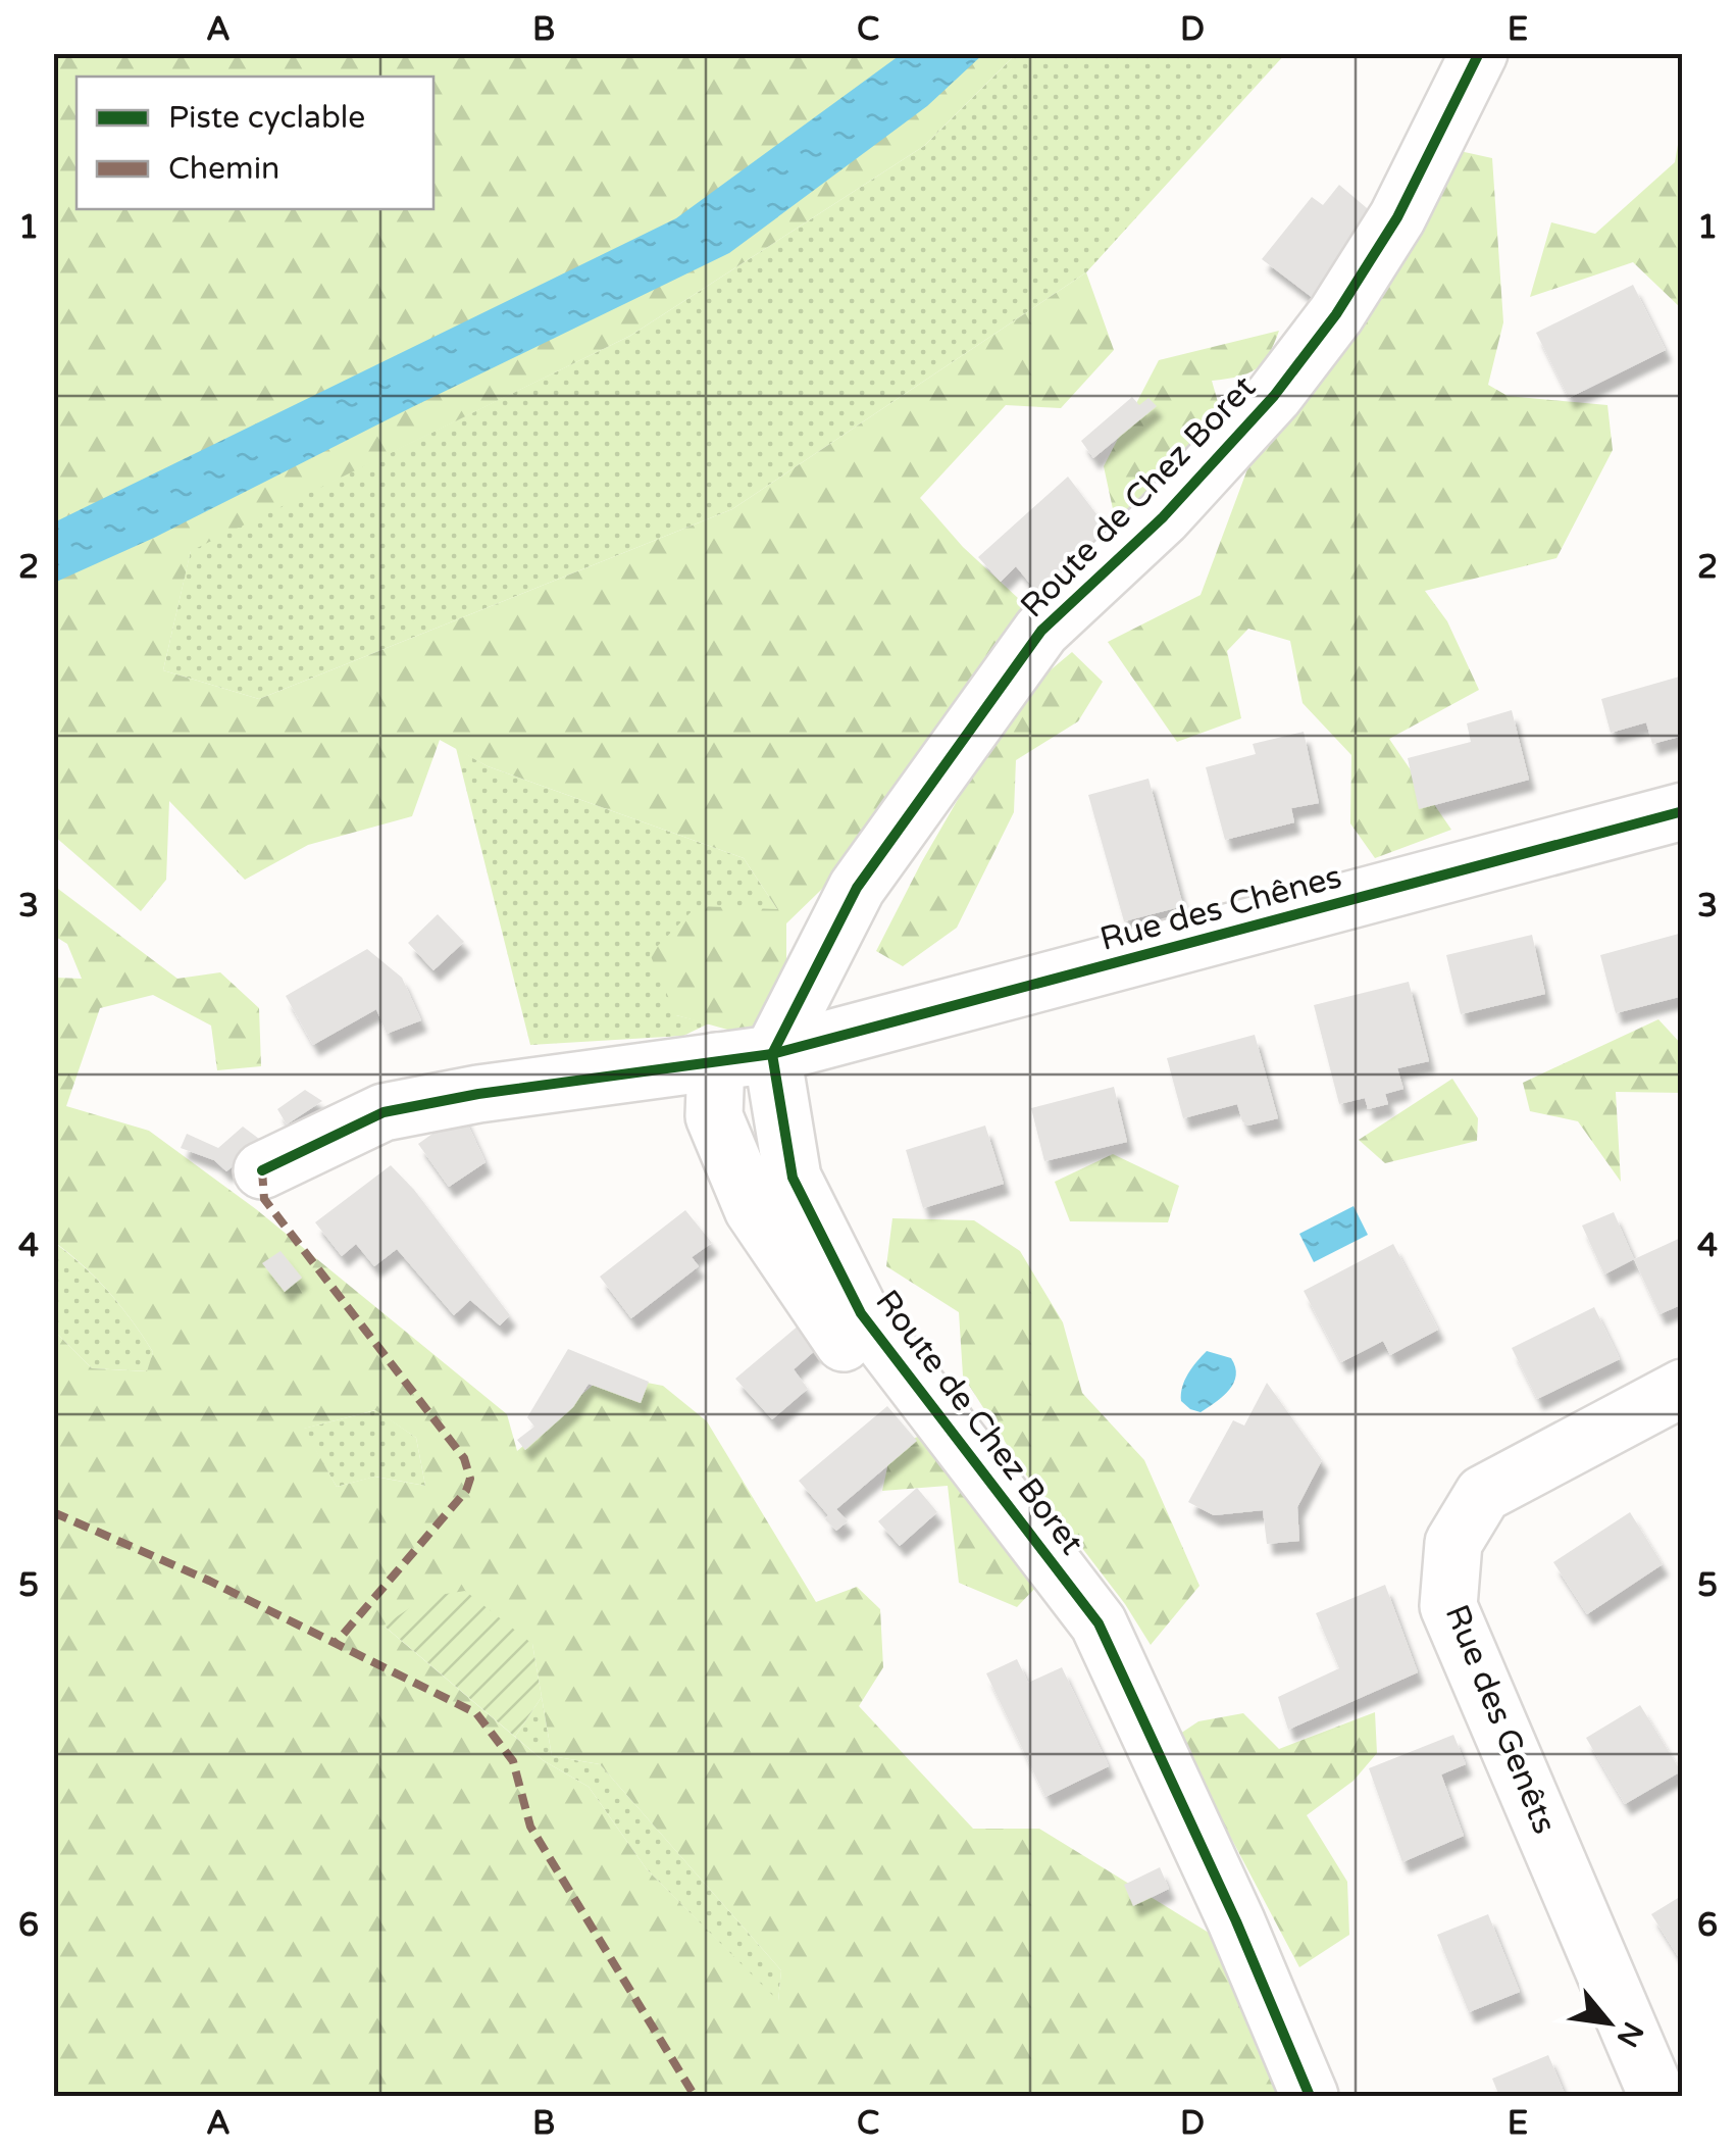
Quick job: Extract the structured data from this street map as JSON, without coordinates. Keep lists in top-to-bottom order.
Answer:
{
  "streets": {
    "street": ["Route de Chez Boret", "Rue des Chênes", "Rue des Genêts"]
  },
  "crossings": [
    ["Route de Chez Boret", "Rue des Chênes"]
  ],
  "legend": ["Piste cyclable", "Chemin"],
  "north": "bottom right",
  "grid": {
    "columns": [
      "A",
      "B",
      "C",
      "D",
      "E"
    ],
    "rows": [
      "1",
      "2",
      "3",
      "4",
      "5",
      "6"
    ]
  }
}
